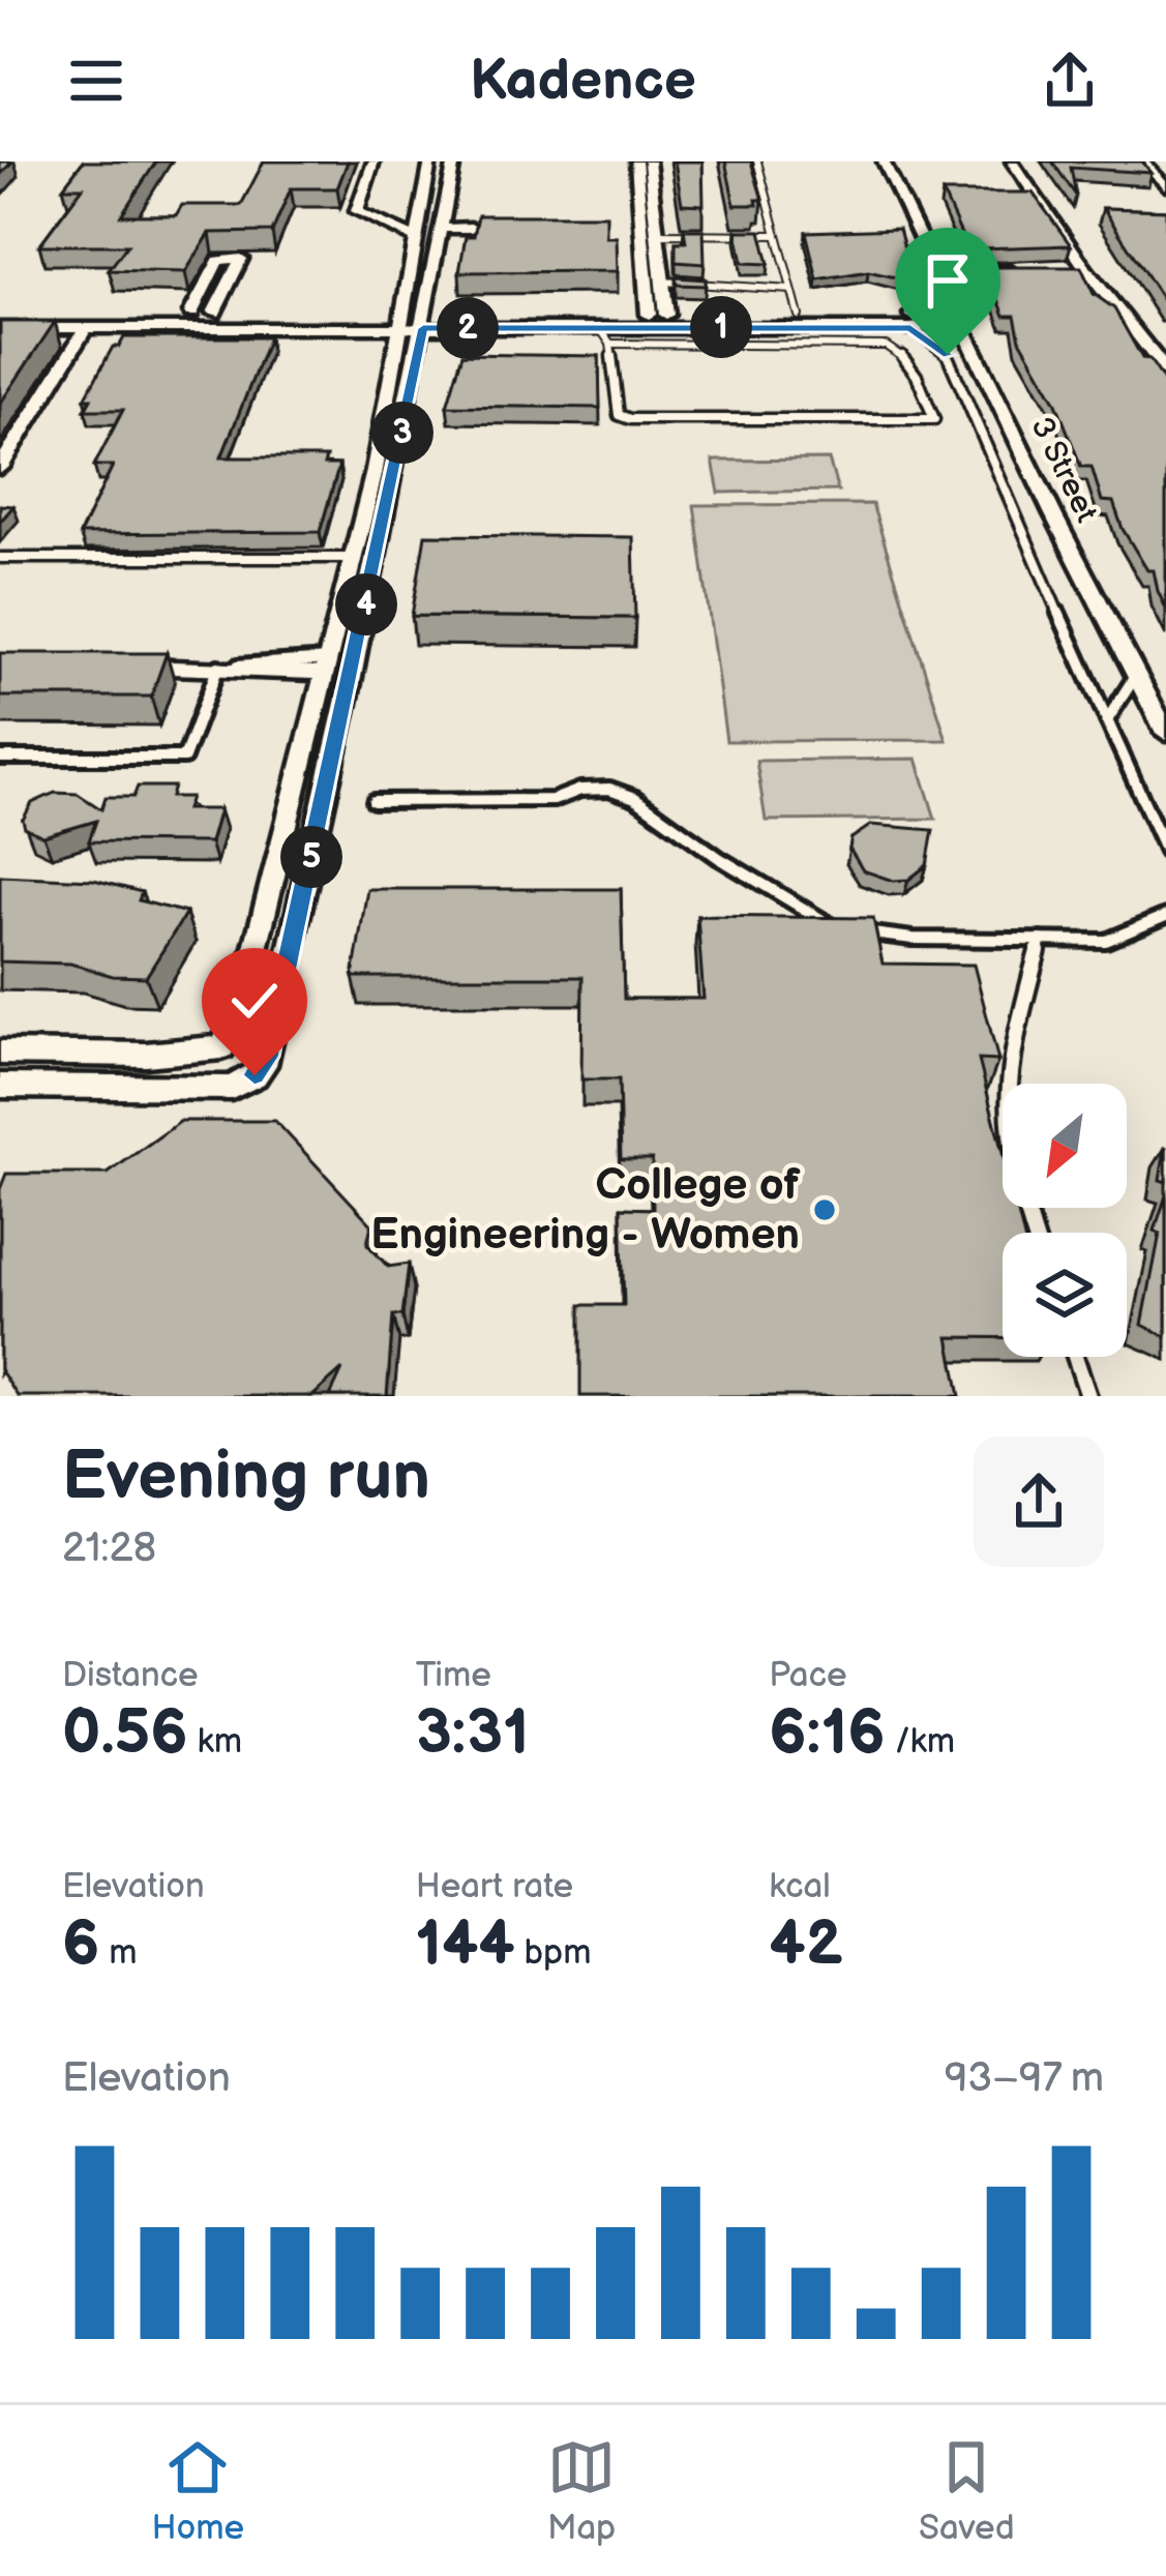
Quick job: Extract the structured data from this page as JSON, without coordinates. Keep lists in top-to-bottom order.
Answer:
{
  "streets": {
    "street": ["3 Street"]
  },
  "places": ["College of Engineering - Women"],
  "north": "bottom left",
  "page": {
    "header": "Kadence",
    "pins": [
      "1",
      "2",
      "3",
      "4",
      "5"
    ],
    "heading": ["Evening run", "21:28"],
    "stats": [
      ["Distance", "0.56 km"],
      ["Time", "3:31"],
      ["Pace", "6:16 /km"],
      ["Elevation", "6 m"],
      ["Heart rate", "144 bpm"],
      ["kcal", "42"]
    ],
    "chart": ["Elevation", "93–97 m"],
    "tabs": ["Home", "Map", "Saved"]
  }
}
